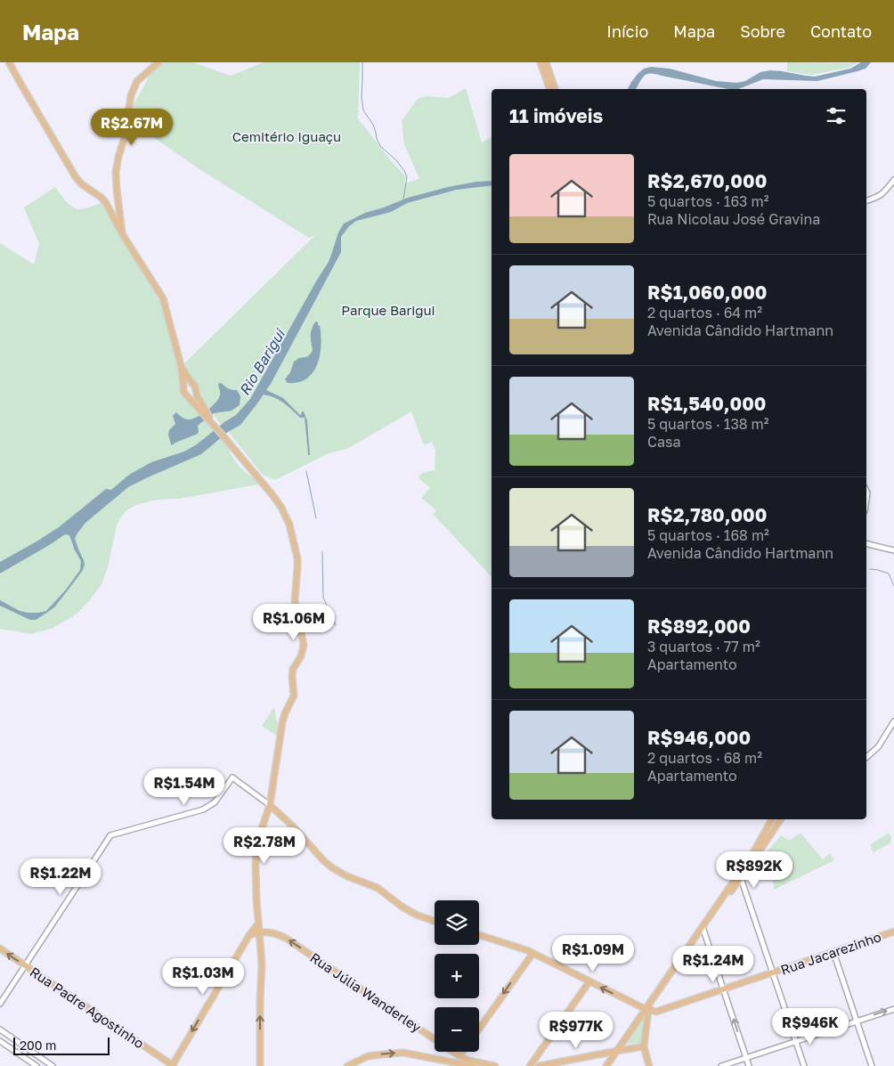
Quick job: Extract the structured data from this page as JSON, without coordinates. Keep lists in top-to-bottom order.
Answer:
{
  "streets": {
    "main road": ["Rua Jacarezinho", "Rua Júlia Wanderley", "Rua Padre Agostinho"]
  },
  "one_way": ["Rua Júlia Wanderley"],
  "water": ["Rio Barigui"],
  "parks": ["Cemitério Iguaçu", "Parque Barigui"],
  "scale_bar": "200 m",
  "page": {
    "header": "Mapa",
    "nav": [
      "Início",
      "Mapa",
      "Sobre",
      "Contato"
    ],
    "heading": "11 imóveis",
    "price": [
      "R$2.67M",
      "R$1.06M",
      "R$1.54M",
      "R$2.78M",
      "R$892K",
      "R$1.22M",
      "R$1.09M",
      "R$1.24M",
      "R$1.03M",
      "R$946K",
      "R$977K"
    ],
    "list": [
      {
        "name": "R$2,670,000",
        "note": "5 quartos · 163 m² · Rua Nicolau José Gravina"
      },
      {
        "name": "R$1,060,000",
        "note": "2 quartos · 64 m² · Avenida Cândido Hartmann"
      },
      {
        "name": "R$1,540,000",
        "note": "5 quartos · 138 m² · Casa"
      },
      {
        "name": "R$2,780,000",
        "note": "5 quartos · 168 m² · Avenida Cândido Hartmann"
      },
      {
        "name": "R$892,000",
        "note": "3 quartos · 77 m² · Apartamento"
      },
      {
        "name": "R$946,000",
        "note": "2 quartos · 68 m² · Apartamento"
      }
    ],
    "map_buttons": ["+", "−"],
    "scale": "200 m"
  }
}
